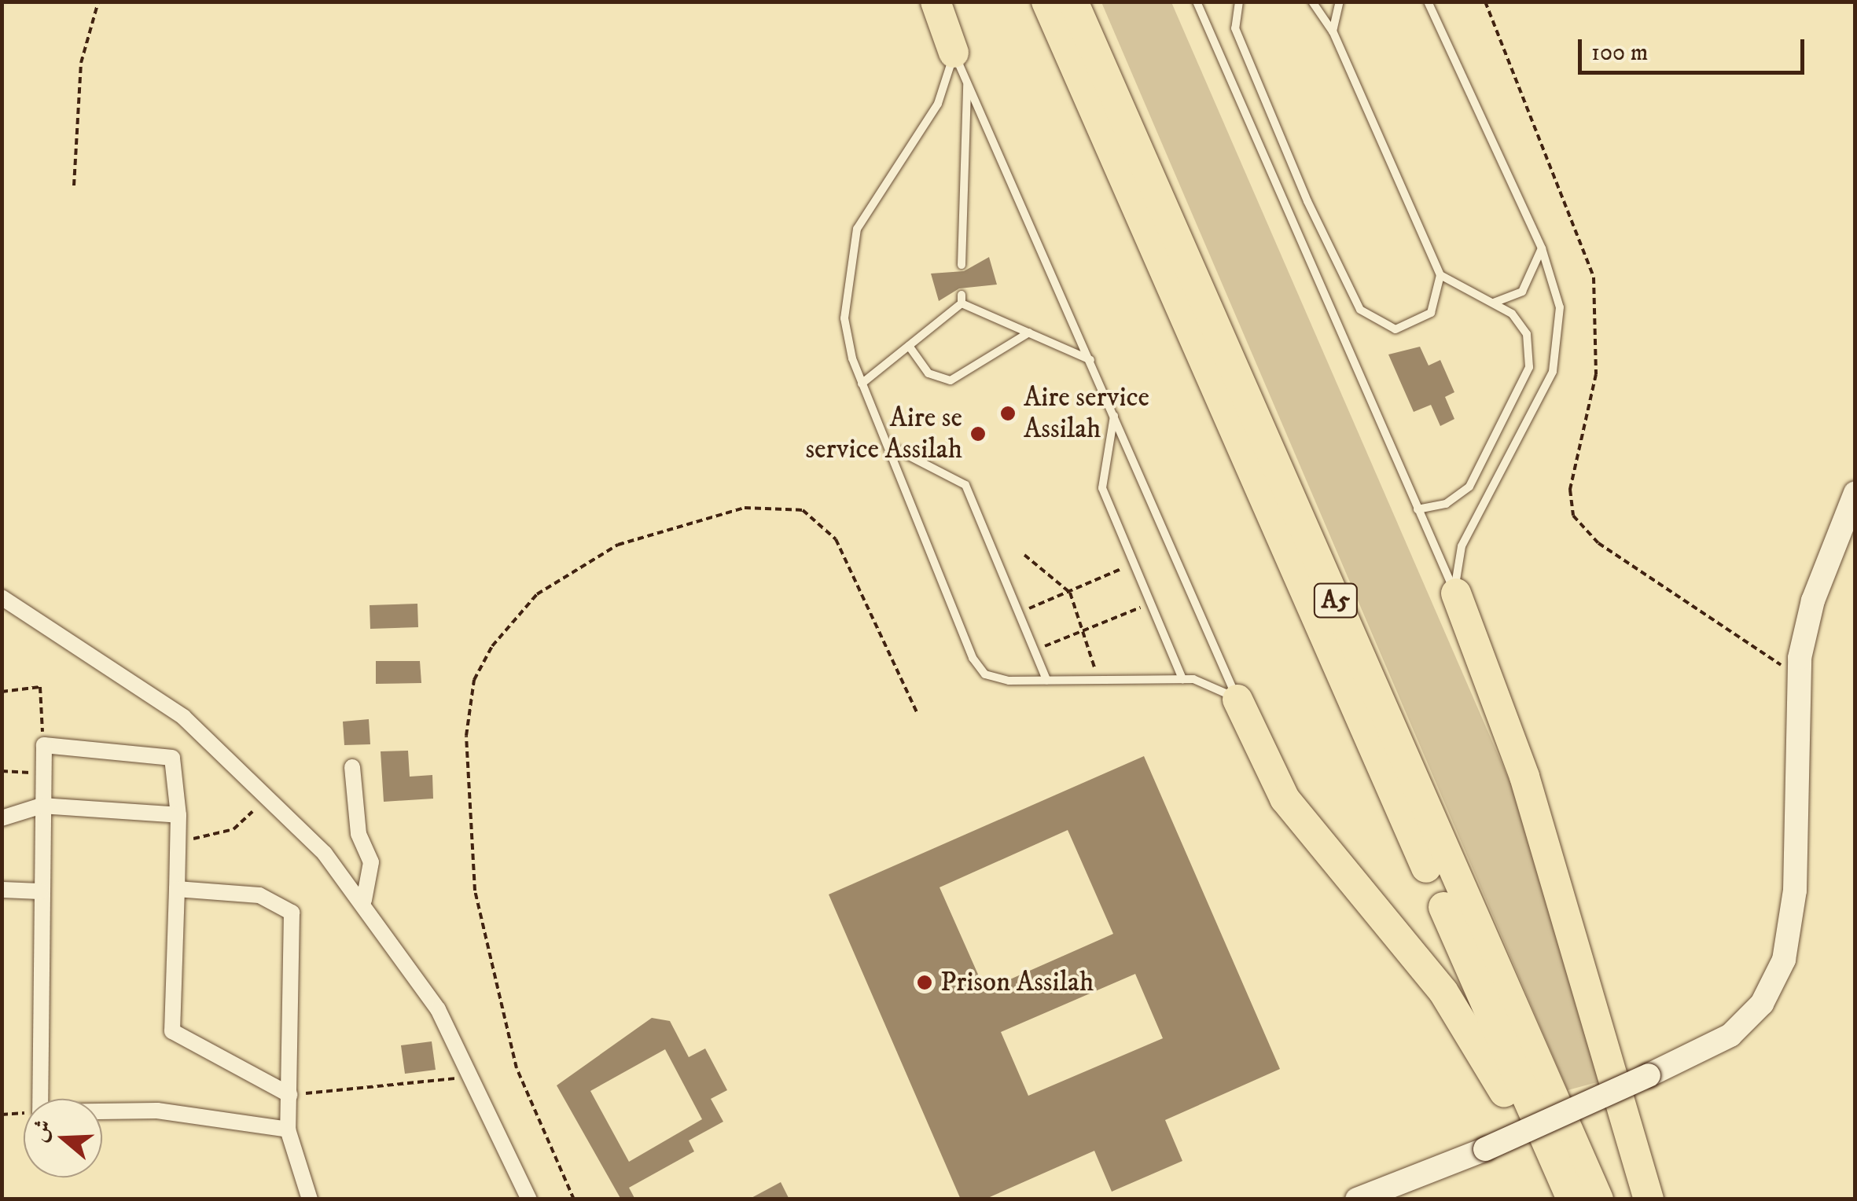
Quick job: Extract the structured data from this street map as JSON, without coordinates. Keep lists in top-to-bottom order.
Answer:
{
  "streets": {
    "highway": ["A5"]
  },
  "places": ["Aire service Assilah", "Aire se service Assilah", "Prison Assilah"],
  "scale_bar": "100 m",
  "north": "left"
}
